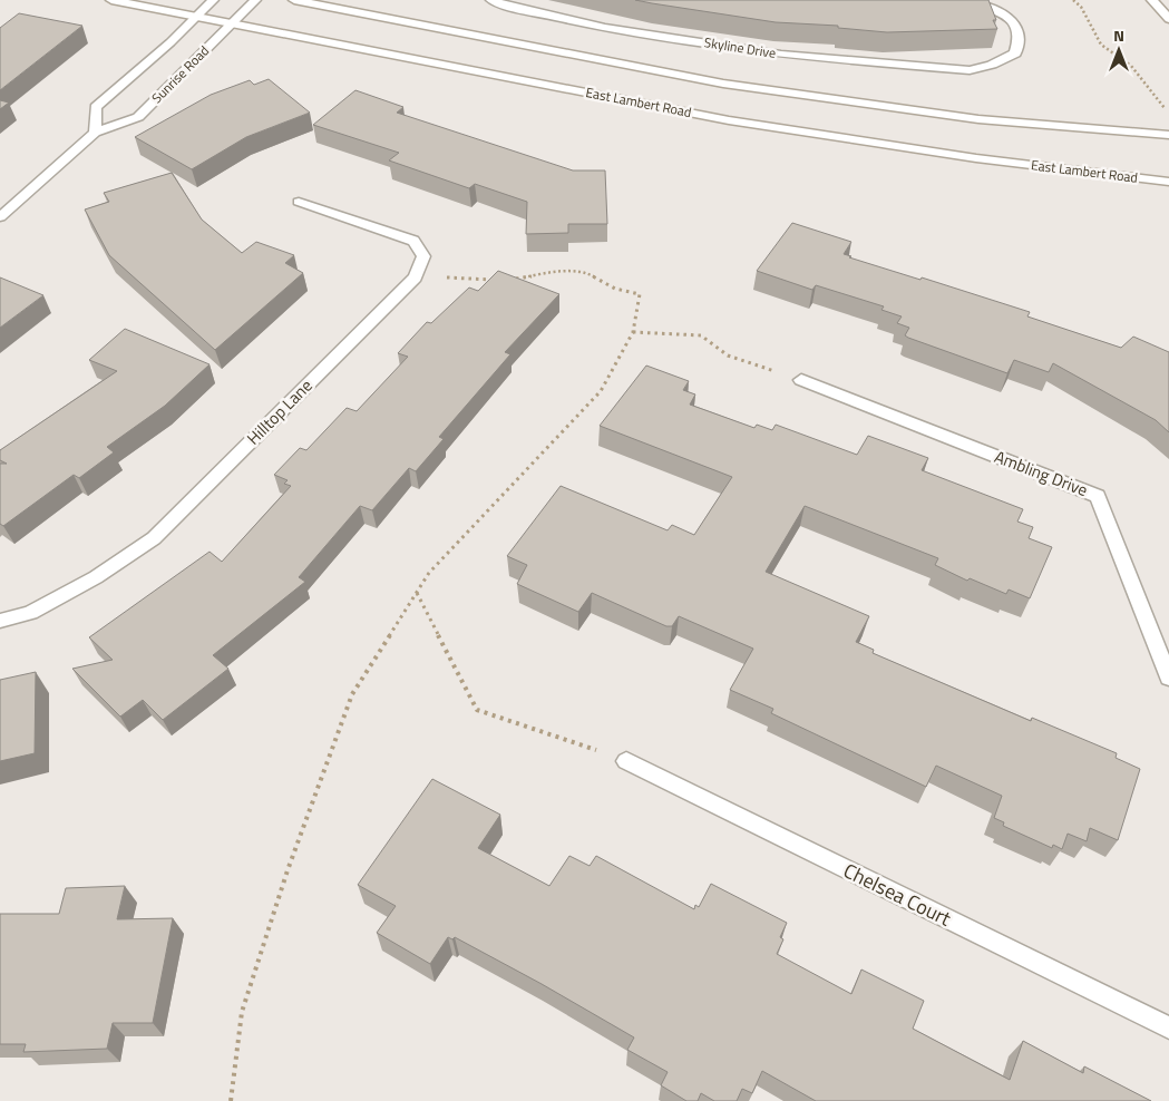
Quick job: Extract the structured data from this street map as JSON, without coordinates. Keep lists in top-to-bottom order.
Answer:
{
  "streets": {
    "street": [
      "Skyline Drive",
      "Sunrise Road",
      "East Lambert Road",
      "Hilltop Lane",
      "Ambling Drive",
      "Chelsea Court"
    ]
  },
  "crossings": [
    ["Sunrise Road", "East Lambert Road"]
  ],
  "north": "top"
}
